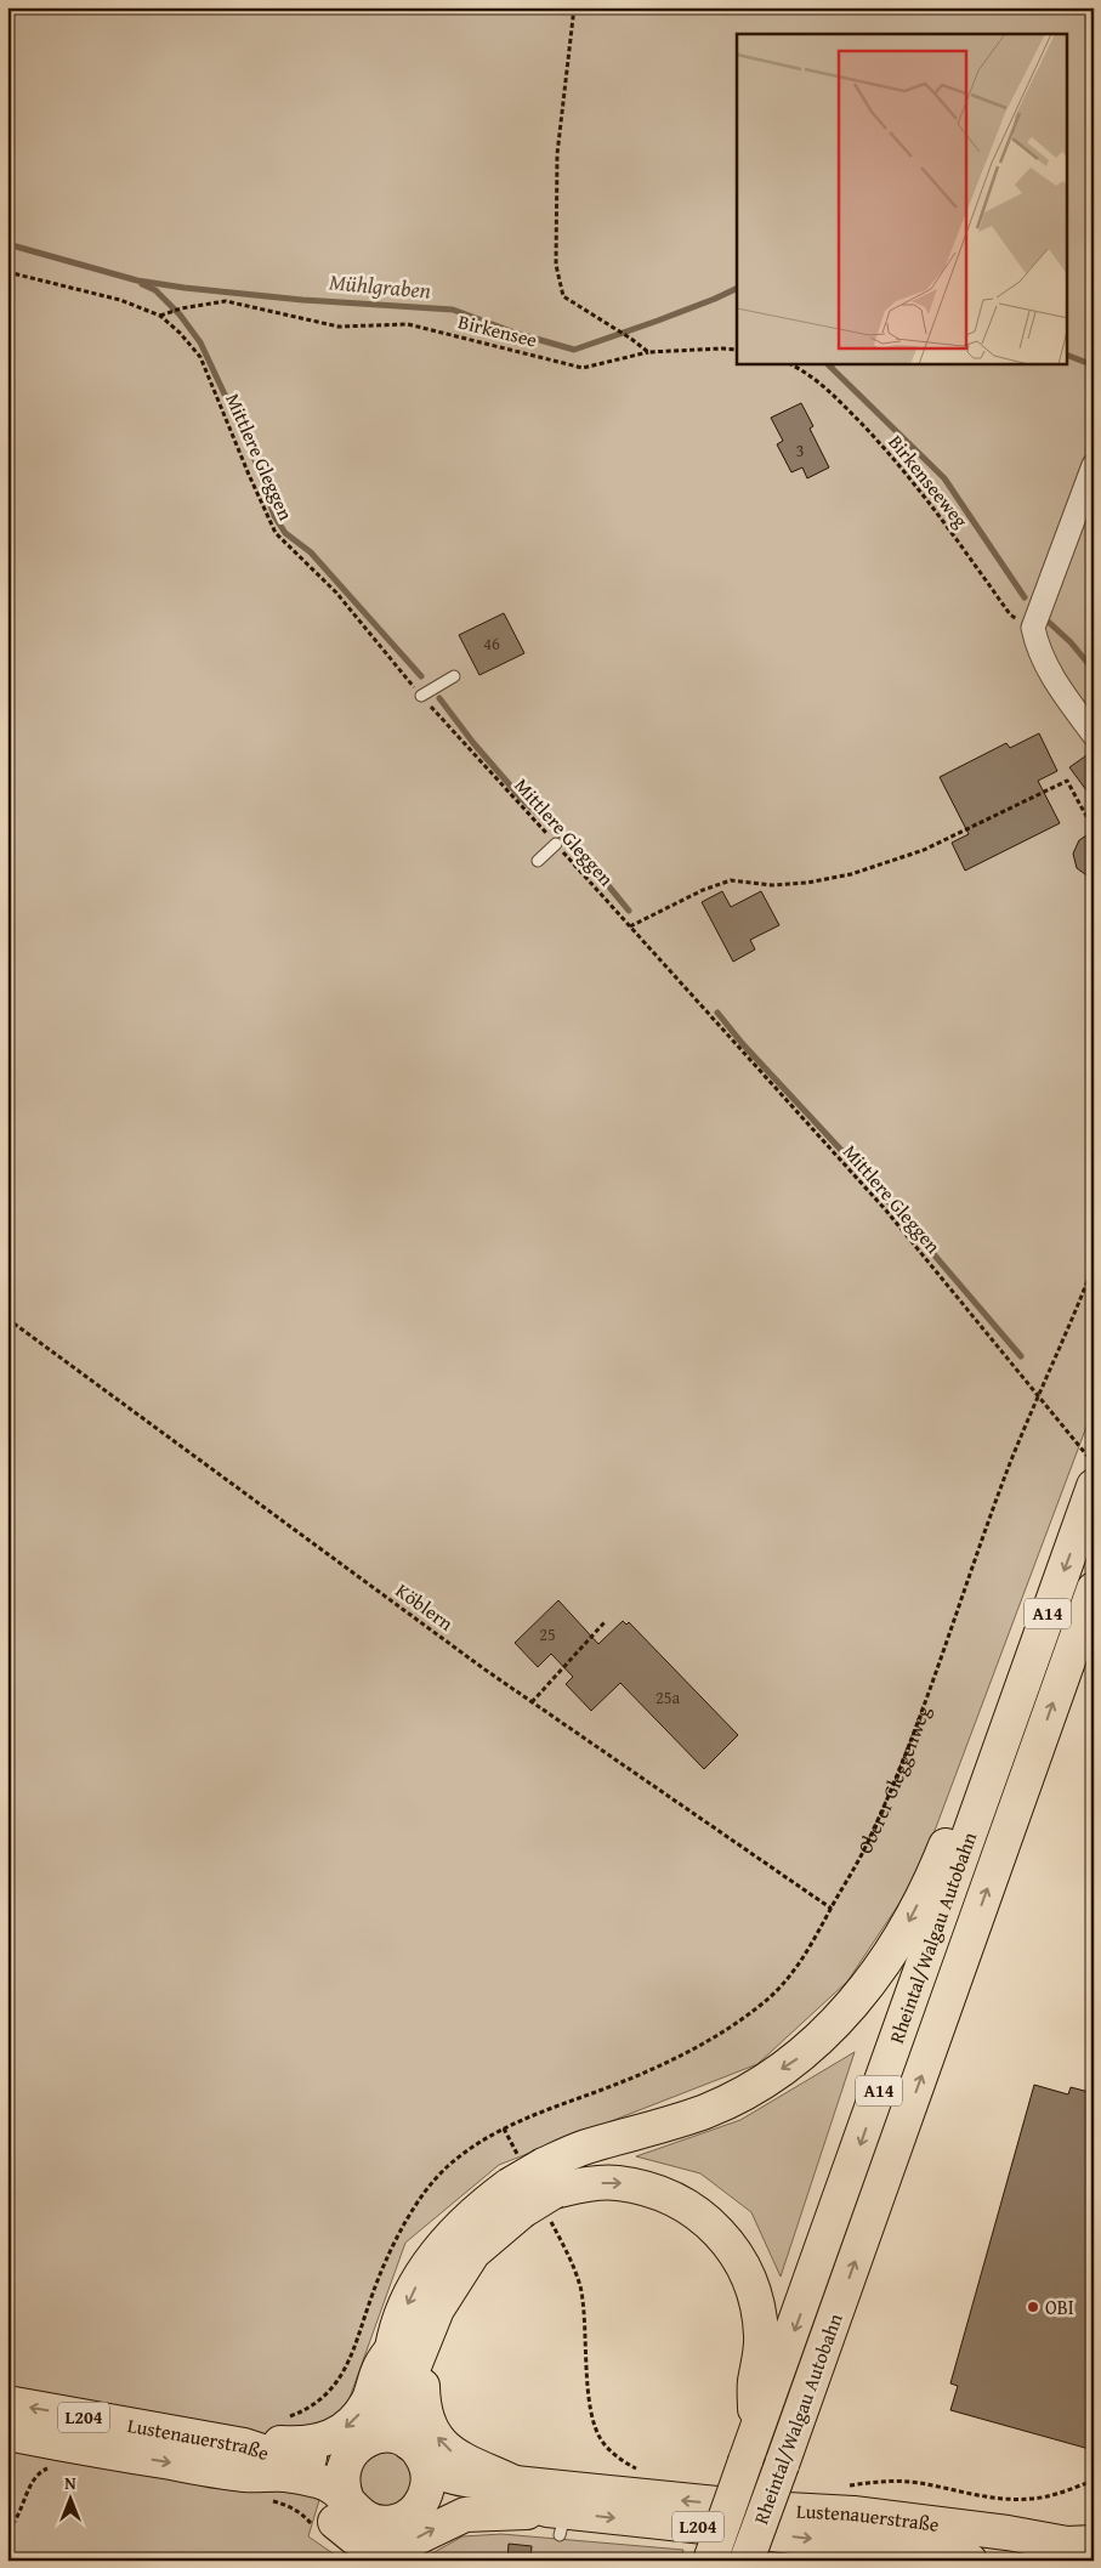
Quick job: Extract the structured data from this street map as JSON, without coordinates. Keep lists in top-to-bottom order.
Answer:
{
  "streets": {
    "main road": [
      "A14",
      "Rheintal/Walgau Autobahn",
      "L204",
      "Lustenauerstraße"
    ],
    "path": [
      "Birkensee",
      "Mittlere Gleggen",
      "Birkenseeweg",
      "Köblern",
      "Oberer Gleggenweg"
    ]
  },
  "crossings": [
    ["Birkensee", "Mittlere Gleggen"],
    ["Mittlere Gleggen", "Oberer Gleggenweg"],
    ["Köblern", "Oberer Gleggenweg"],
    ["L204", "Lustenauerstraße"]
  ],
  "water": ["Mühlgraben"],
  "places": ["OBI"],
  "house_numbers": [
    "3",
    "46",
    "25",
    "25a"
  ],
  "north": "top"
}
